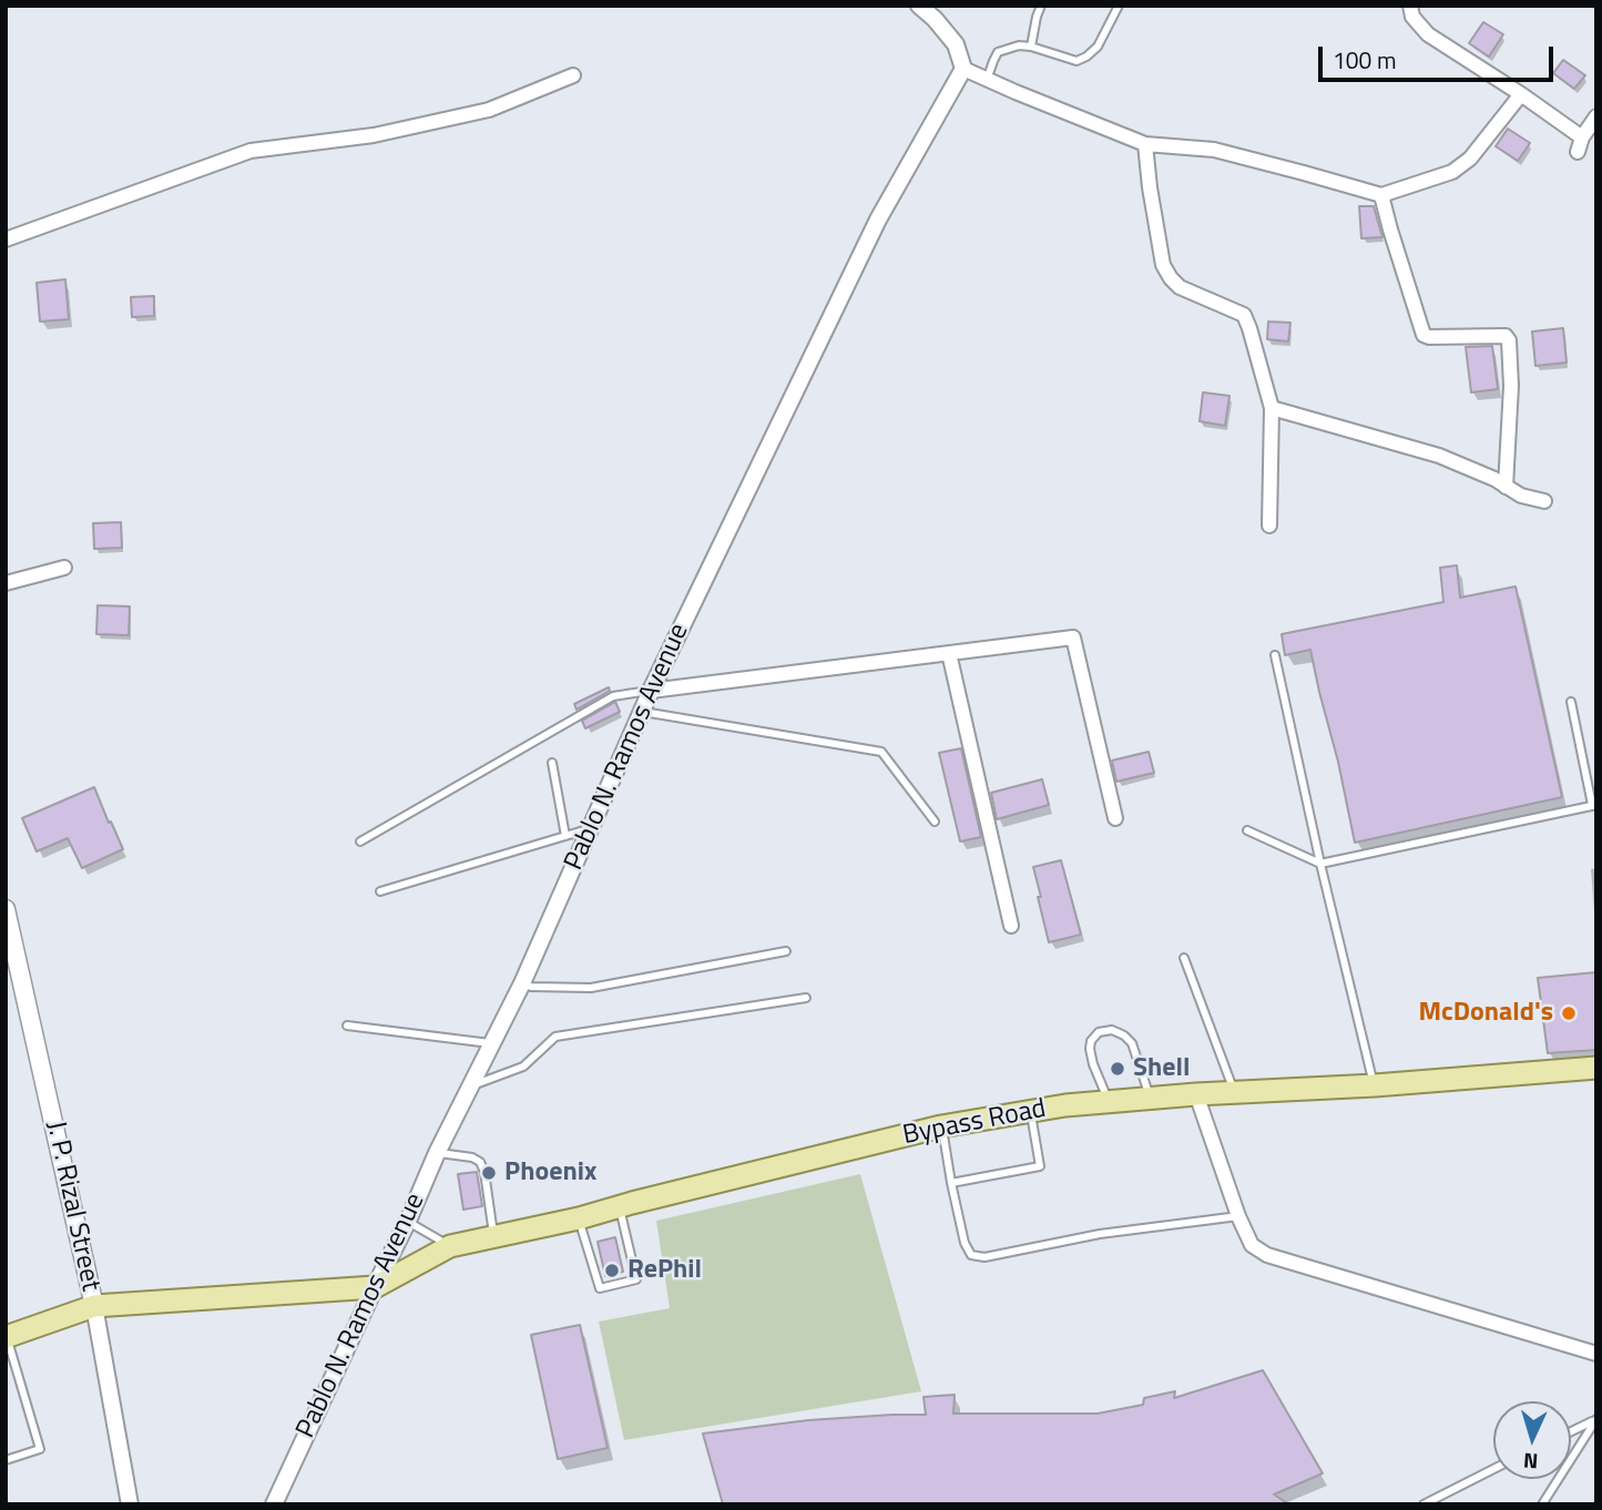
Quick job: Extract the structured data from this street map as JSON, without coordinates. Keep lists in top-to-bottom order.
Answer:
{
  "streets": {
    "main road": ["Bypass Road", "J. P. Rizal Street"],
    "street": ["Pablo N. Ramos Avenue"]
  },
  "crossings": [
    ["Pablo N. Ramos Avenue", "Bypass Road"]
  ],
  "places": [
    "McDonald's",
    "Shell",
    "Phoenix",
    "RePhil"
  ],
  "scale_bar": "100 m",
  "north": "bottom"
}
